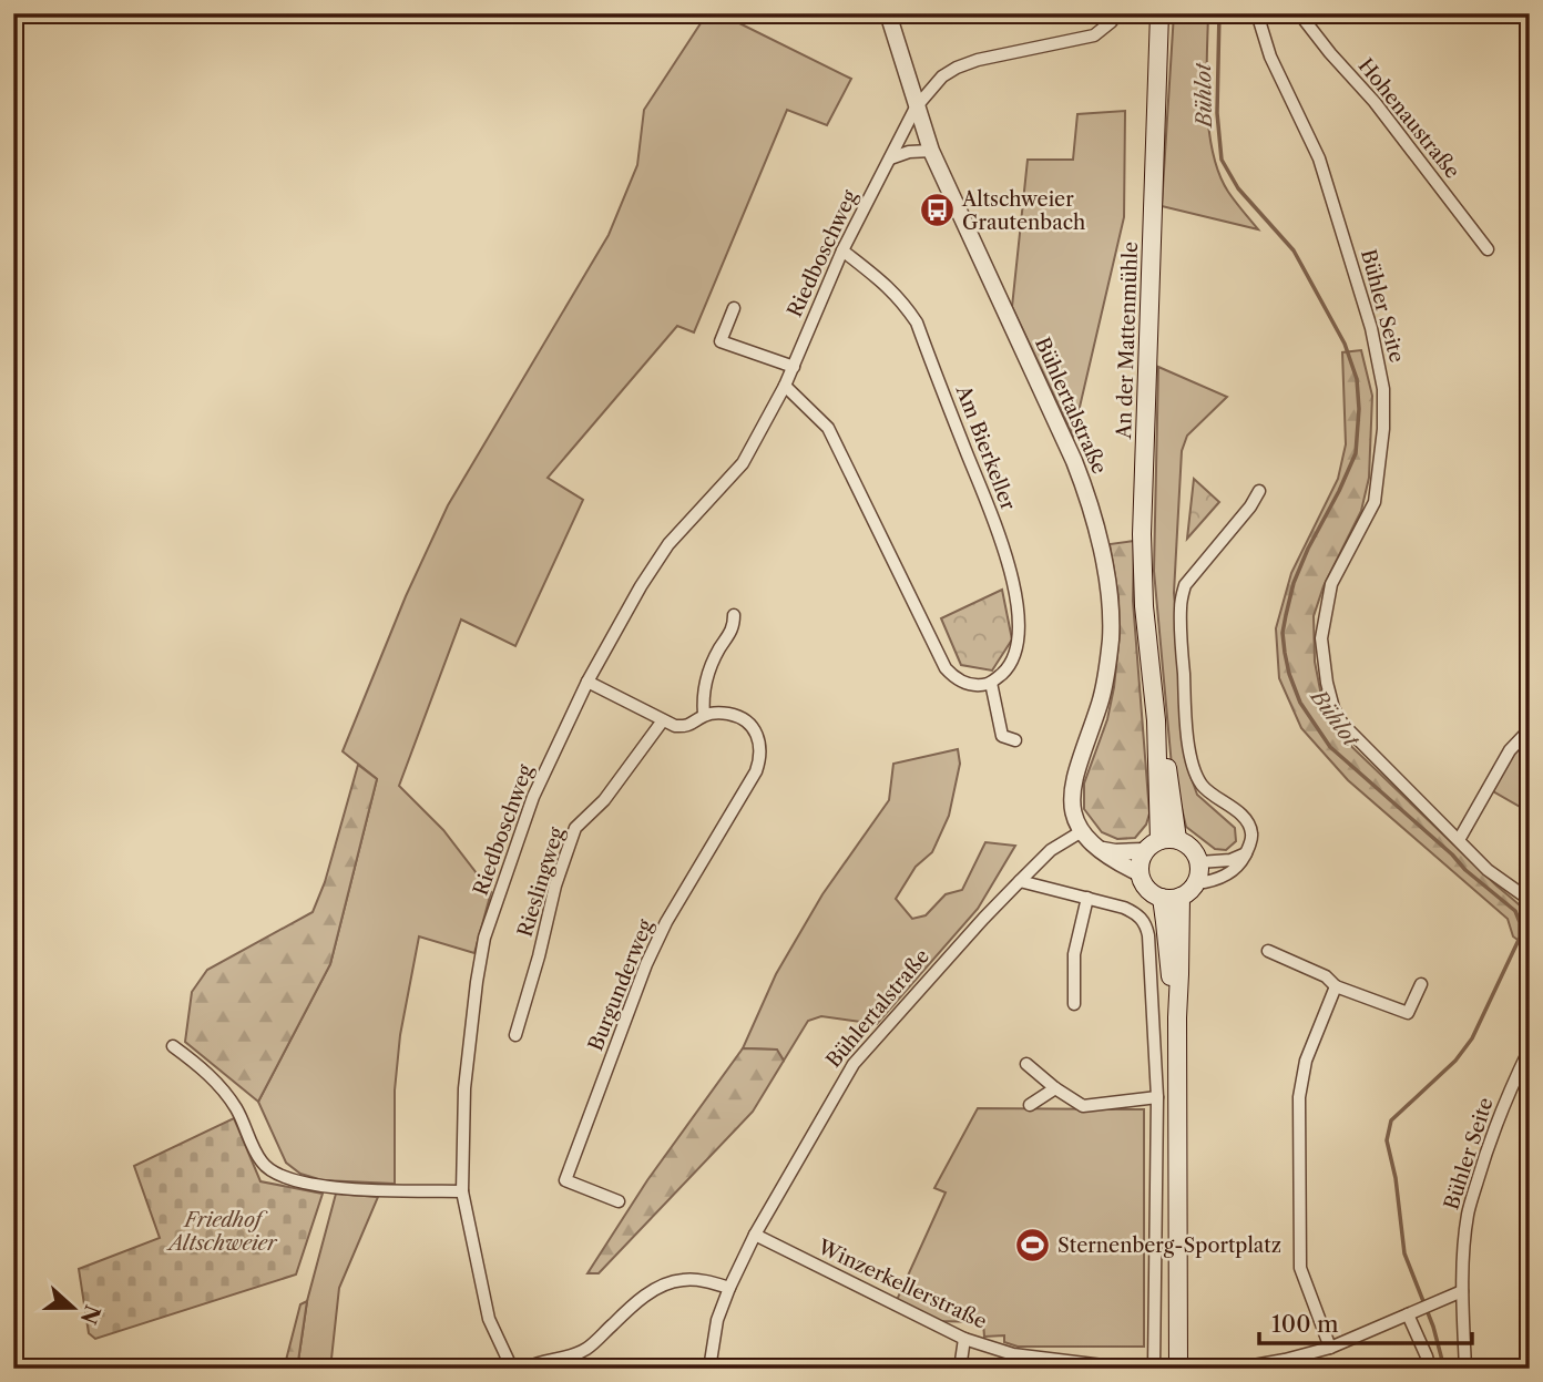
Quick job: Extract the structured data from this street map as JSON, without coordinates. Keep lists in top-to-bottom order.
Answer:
{
  "streets": {
    "main road": ["An der Mattenmühle"],
    "street": [
      "Hohenaustraße",
      "Riedboschweg",
      "Bühler Seite",
      "Bühlertalstraße",
      "Am Bierkeller",
      "Rieslingweg",
      "Burgunderweg",
      "Winzerkellerstraße"
    ]
  },
  "crossings": [
    ["Riedboschweg", "Bühlertalstraße"],
    ["Riedboschweg", "Am Bierkeller"],
    ["Riedboschweg", "Burgunderweg"],
    ["Bühlertalstraße", "Winzerkellerstraße"],
    ["Rieslingweg", "Burgunderweg"]
  ],
  "water": ["Bühlot"],
  "parks": ["Friedhof Altschweier"],
  "places": {
    "bus stop": ["Altschweier Grautenbach"],
    "sports": ["Sternenberg-Sportplatz"]
  },
  "scale_bar": "100 m",
  "north": "right"
}
